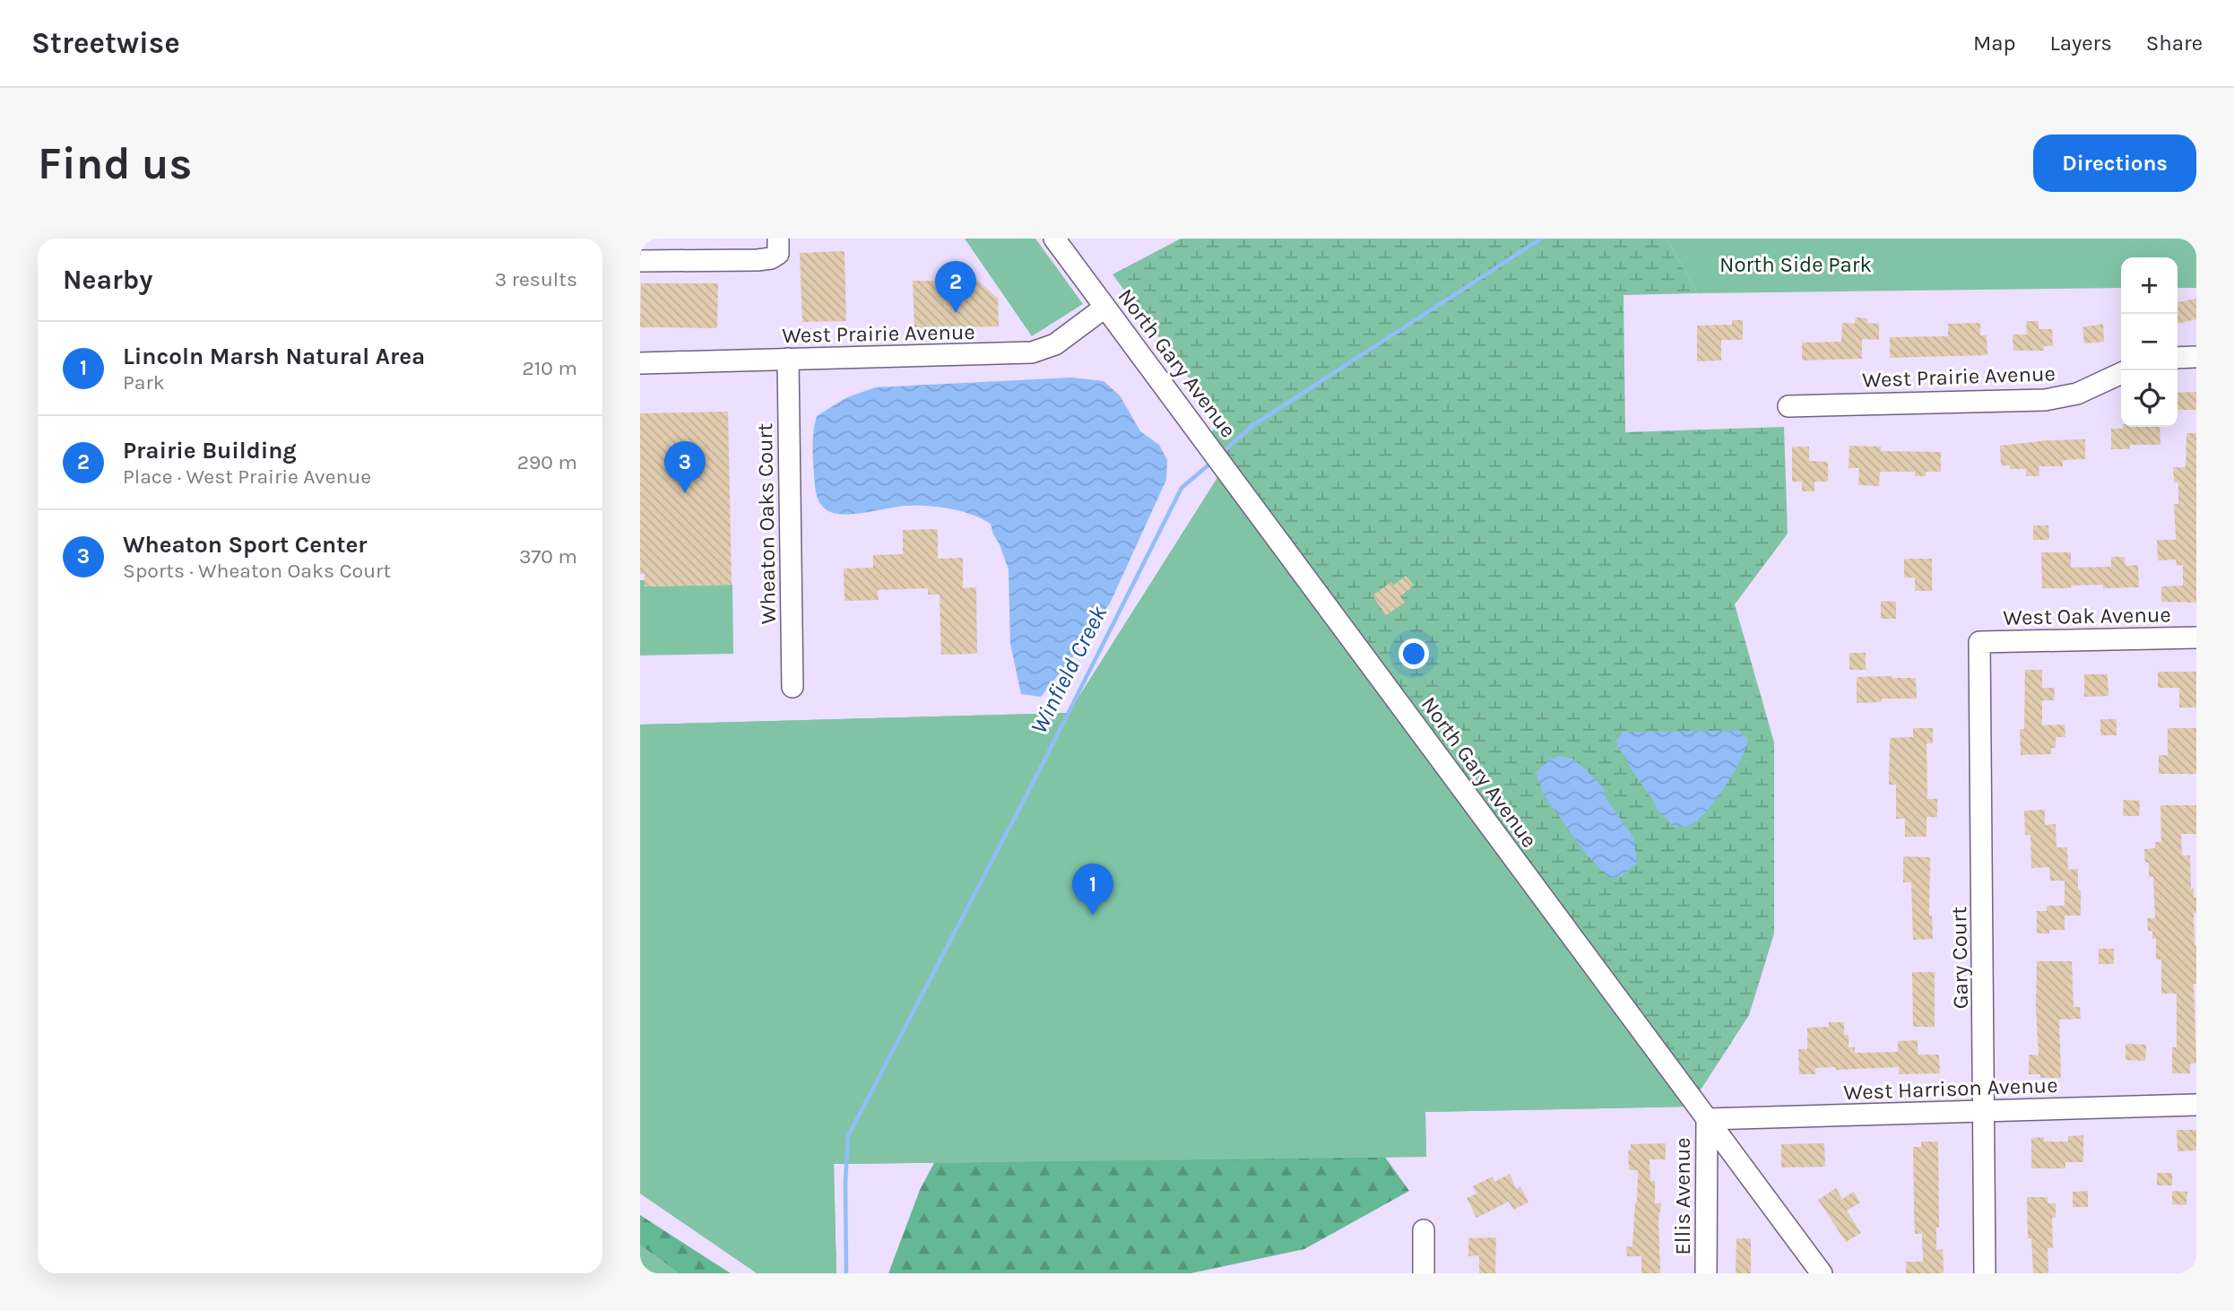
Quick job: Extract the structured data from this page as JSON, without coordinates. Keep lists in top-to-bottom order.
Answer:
{
  "streets": {
    "street": [
      "West Prairie Avenue",
      "North Gary Avenue",
      "Wheaton Oaks Court",
      "West Oak Avenue",
      "Gary Court",
      "West Harrison Avenue",
      "Ellis Avenue"
    ]
  },
  "crossings": [
    ["West Prairie Avenue", "North Gary Avenue"],
    ["West Prairie Avenue", "Wheaton Oaks Court"],
    ["North Gary Avenue", "West Harrison Avenue"],
    ["North Gary Avenue", "Ellis Avenue"],
    ["West Oak Avenue", "Gary Court"],
    ["Gary Court", "West Harrison Avenue"],
    ["West Harrison Avenue", "Ellis Avenue"]
  ],
  "water": ["Winfield Creek"],
  "parks": ["North Side Park"],
  "page": {
    "header": "Streetwise",
    "nav": ["Map", "Layers", "Share"],
    "buttons": "Directions",
    "title": "Find us",
    "heading": ["Nearby", "3 results"],
    "map_buttons": ["+", "−"],
    "pins": ["2", "3", "1"],
    "list": [
      {
        "mark": "1",
        "name": "Lincoln Marsh Natural Area",
        "note": "Park",
        "value": "210 m"
      },
      {
        "mark": "2",
        "name": "Prairie Building",
        "note": "Place · West Prairie Avenue",
        "value": "290 m"
      },
      {
        "mark": "3",
        "name": "Wheaton Sport Center",
        "note": "Sports · Wheaton Oaks Court",
        "value": "370 m"
      }
    ]
  }
}
